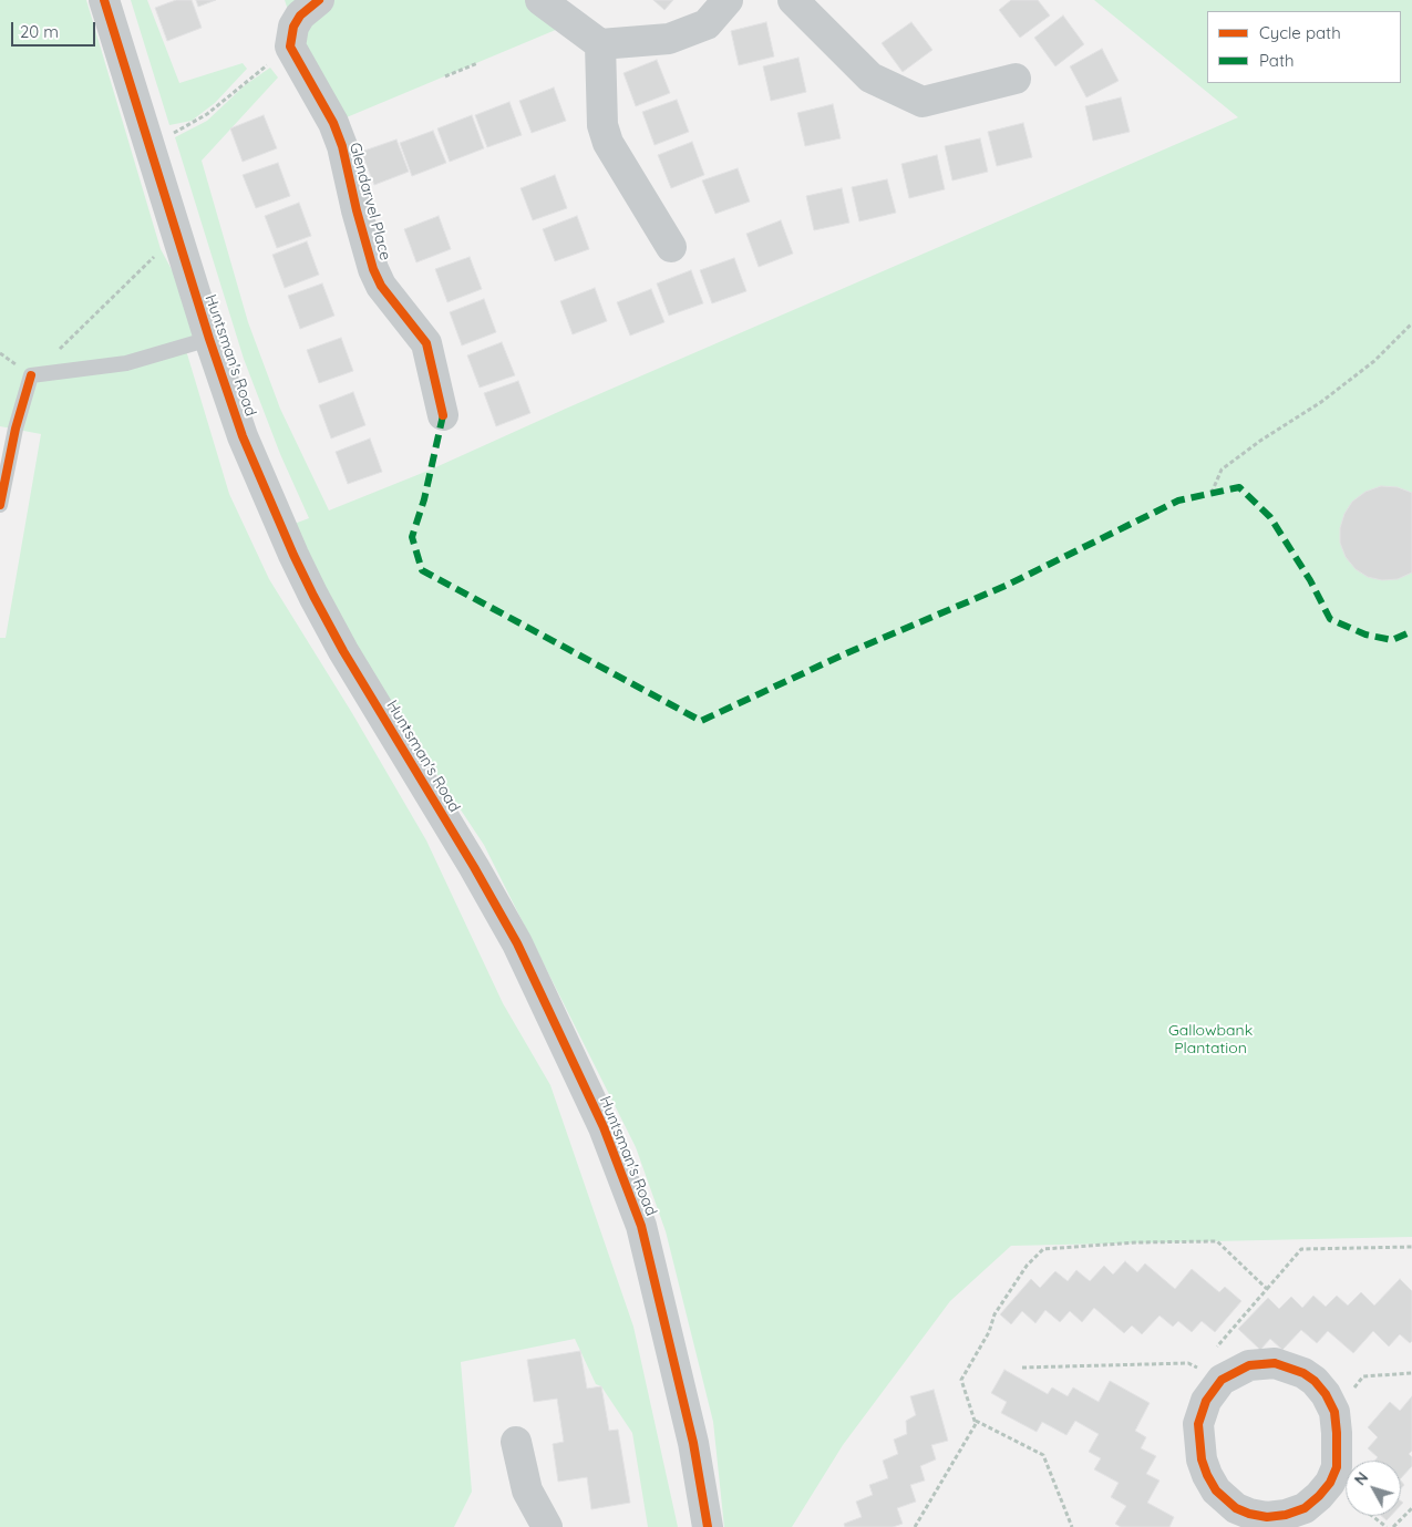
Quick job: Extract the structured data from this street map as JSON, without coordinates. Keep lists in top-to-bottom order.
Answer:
{
  "streets": {
    "street": ["Glendarvel Place", "Huntsman's Road"]
  },
  "parks": ["Gallowbank Plantation"],
  "legend": ["Cycle path", "Path"],
  "scale_bar": "20 m",
  "north": "top left"
}
